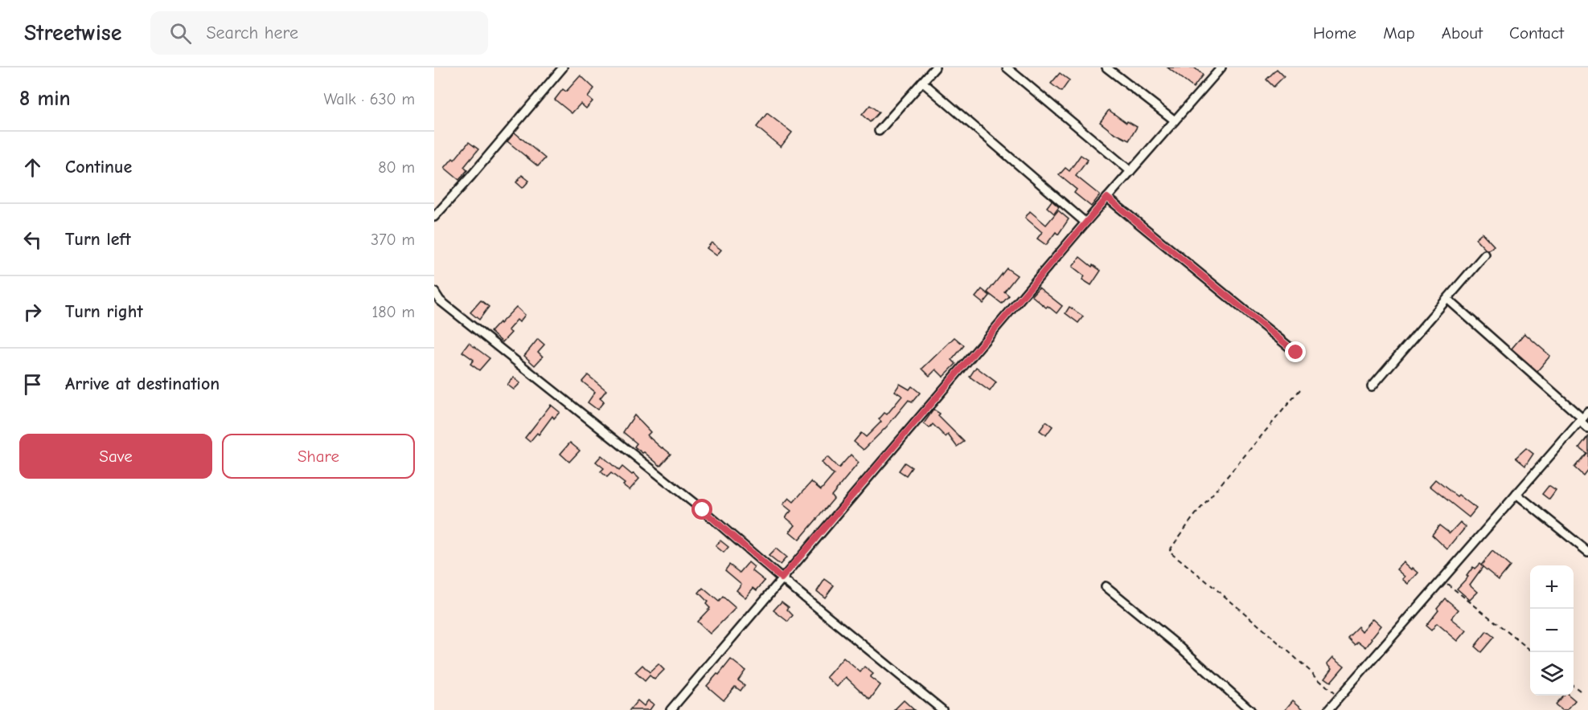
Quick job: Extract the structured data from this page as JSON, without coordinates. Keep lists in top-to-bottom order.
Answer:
{
  "page": {
    "header": "Streetwise",
    "search": "Search here",
    "nav": [
      "Home",
      "Map",
      "About",
      "Contact"
    ],
    "heading": ["8 min", "Walk · 630 m"],
    "list": [
      ["Continue", "80 m"],
      ["Turn left", "370 m"],
      ["Turn right", "180 m"],
      "Arrive at destination"
    ],
    "buttons": ["Save", "Share"],
    "map_buttons": ["+", "−"]
  }
}
